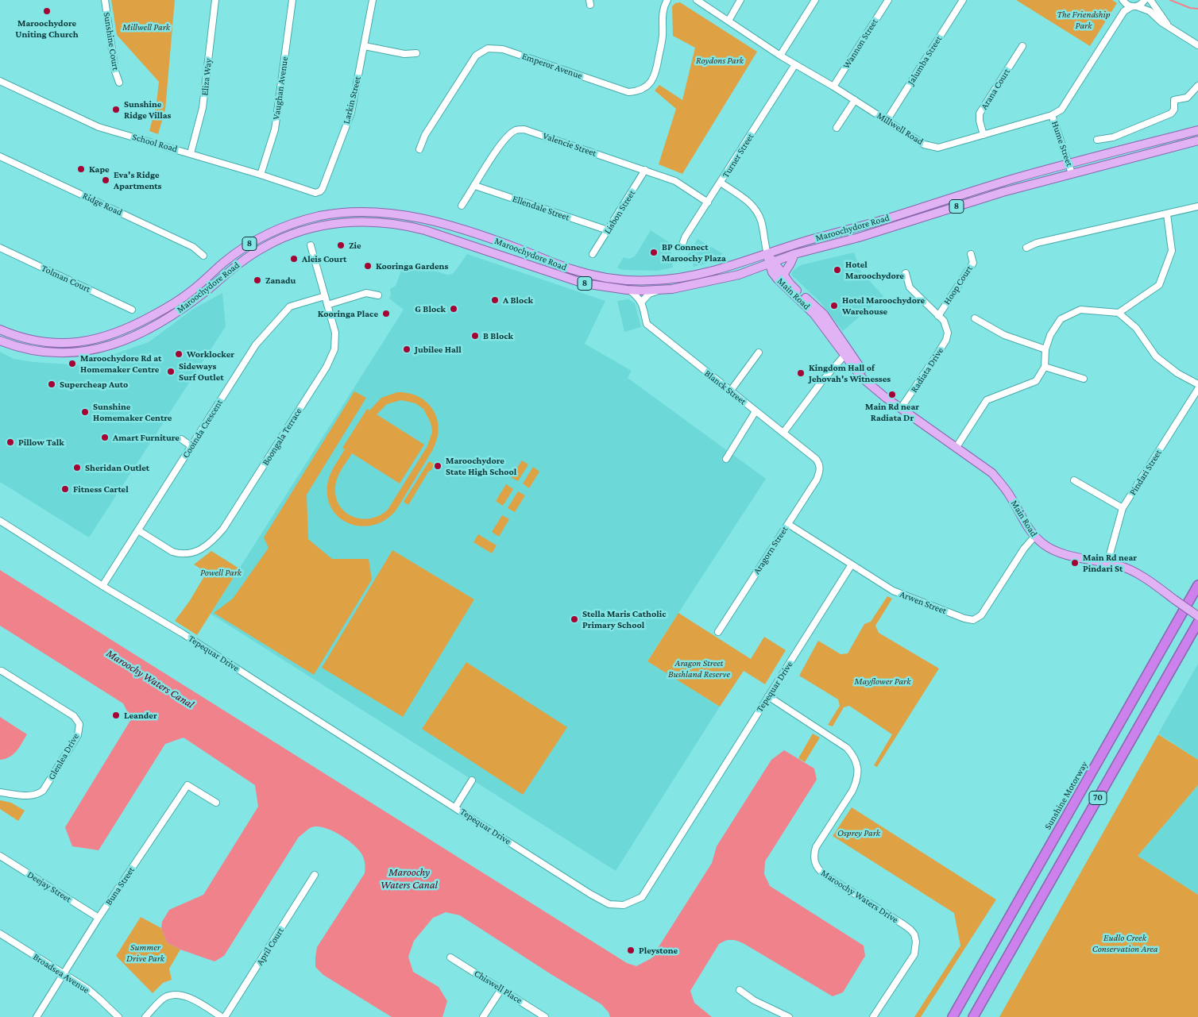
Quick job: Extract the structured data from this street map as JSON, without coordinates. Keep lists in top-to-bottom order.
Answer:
{
  "streets": {
    "highway": ["Sunshine Motorway", "70"],
    "main road": ["8", "Maroochydore Road", "Main Road"],
    "street": [
      "Sunshine Court",
      "Wannon Street",
      "Jalumba Street",
      "Emperor Avenue",
      "Eliza Way",
      "Vaughan Avenue",
      "Arana Court",
      "Larkin Street",
      "Millwell Road",
      "School Road",
      "Hume Street",
      "Valencie Street",
      "Turner Street",
      "Ridge Road",
      "Ellendale Street",
      "Lisbon Street",
      "Tolman Court",
      "Hoop Court",
      "Radiata Drive",
      "Blanck Street",
      "Cooinda Crescent",
      "Boongala Terrace",
      "Pindari Street",
      "Aragorn Street",
      "Arwen Street",
      "Tepequar Drive",
      "Glenlea Drive",
      "Buna Street",
      "Deejay Street",
      "Maroochy Waters Drive",
      "April Court",
      "Broadsea Avenue",
      "Chiswell Place"
    ]
  },
  "crossings": [
    ["Wannon Street", "Millwell Road"],
    ["Jalumba Street", "Millwell Road"],
    ["Eliza Way", "School Road"],
    ["Vaughan Avenue", "School Road"],
    ["Arana Court", "Millwell Road"],
    ["Larkin Street", "School Road"],
    ["Millwell Road", "Hume Street"],
    ["Millwell Road", "Turner Street"],
    ["Hume Street", "Maroochydore Road"],
    ["Valencie Street", "Turner Street"],
    ["Valencie Street", "Ellendale Street"],
    ["Valencie Street", "Lisbon Street"],
    ["Ellendale Street", "Lisbon Street"],
    ["Maroochydore Road", "Main Road"],
    ["Hoop Court", "Radiata Drive"],
    ["Main Road", "Radiata Drive"],
    ["Main Road", "Pindari Street"],
    ["Main Road", "Arwen Street"],
    ["Blanck Street", "Aragorn Street"],
    ["Cooinda Crescent", "Boongala Terrace"],
    ["Cooinda Crescent", "Tepequar Drive"],
    ["Aragorn Street", "Arwen Street"],
    ["Arwen Street", "Tepequar Drive"],
    ["Tepequar Drive", "Maroochy Waters Drive"],
    ["Buna Street", "Deejay Street"],
    ["Buna Street", "Broadsea Avenue"]
  ],
  "water": ["Maroochy Waters Canal"],
  "parks": [
    "The Friendship Park",
    "Millwell Park",
    "Roydons Park",
    "Powell Park",
    "Aragon Street Bushland Reserve",
    "Mayflower Park",
    "Osprey Park",
    "Eudlo Creek Conservation Area",
    "Summer Drive Park"
  ],
  "places": [
    "Maroochydore Uniting Church",
    "Sunshine Ridge Villas",
    "Kape",
    "Eva's Ridge Apartments",
    "Zie",
    "BP Connect Maroochy Plaza",
    "Aleis Court",
    "Kooringa Gardens",
    "Hotel Maroochydore",
    "Zanadu",
    "A Block",
    "Hotel Maroochydore Warehouse",
    "G Block",
    "Kooringa Place",
    "B Block",
    "Jubilee Hall",
    "Worklocker",
    "Maroochydore Rd at Homemaker Centre",
    "Sideways Surf Outlet",
    "Kingdom Hall of Jehovah's Witnesses",
    "Supercheap Auto",
    "Main Rd near Radiata Dr",
    "Sunshine Homemaker Centre",
    "Amart Furniture",
    "Pillow Talk",
    "Maroochydore State High School",
    "Sheridan Outlet",
    "Fitness Cartel",
    "Main Rd near Pindari St",
    "Stella Maris Catholic Primary School",
    "Leander",
    "Pleystone"
  ]
}
